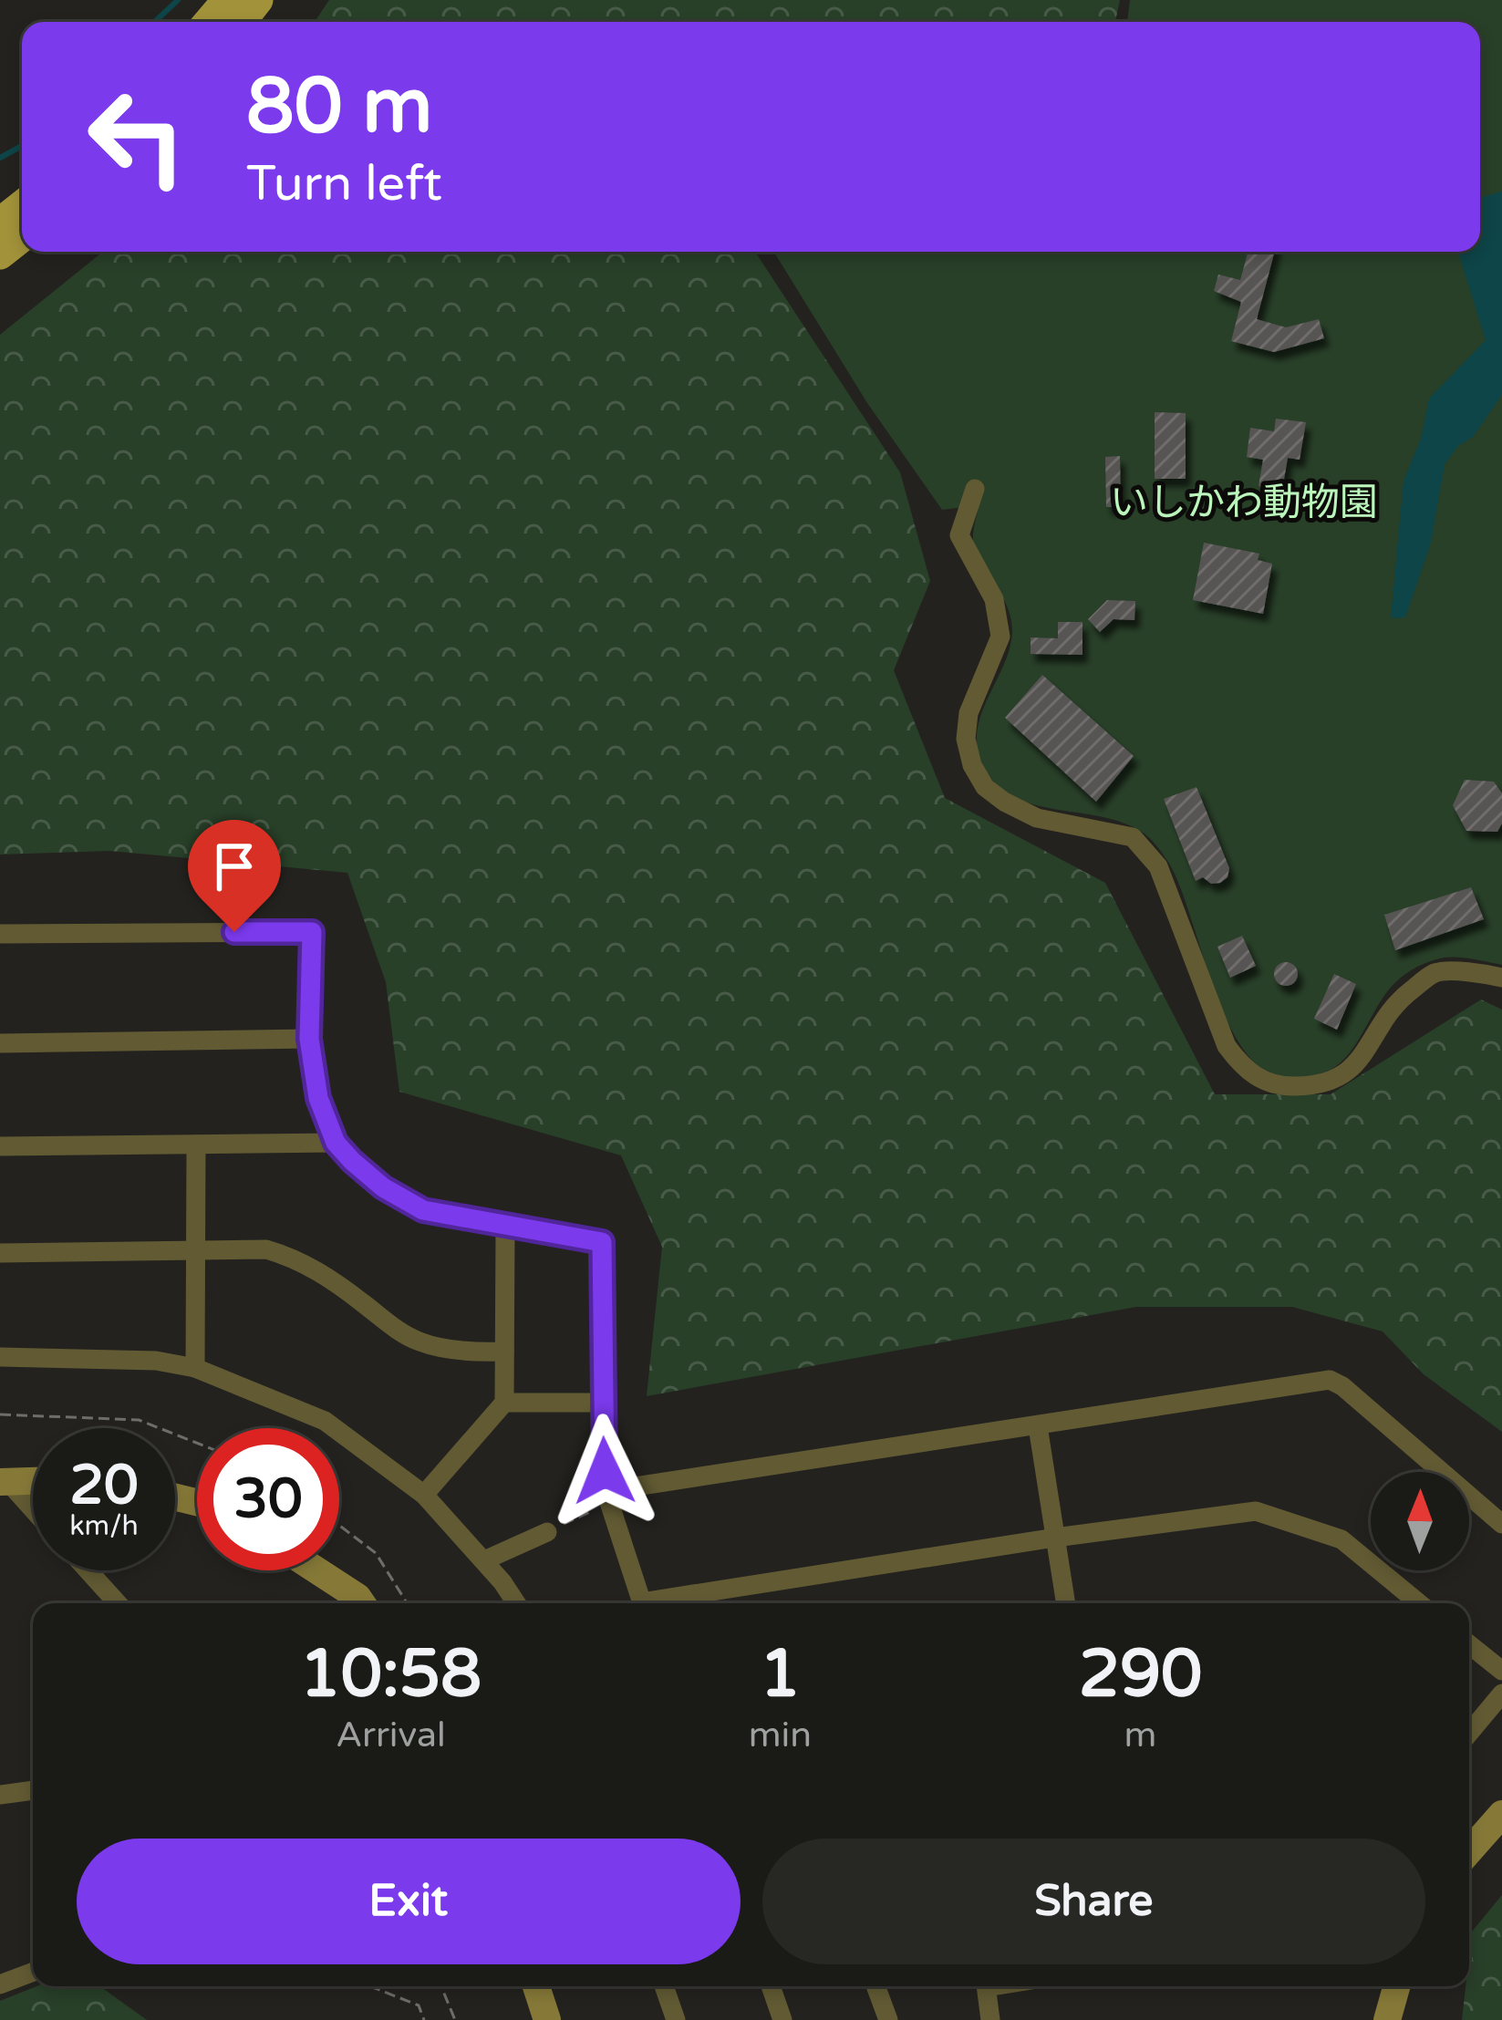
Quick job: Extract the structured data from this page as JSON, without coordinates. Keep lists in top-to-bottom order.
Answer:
{
  "parks": ["いしかわ動物園"],
  "north": "top",
  "page": {
    "turn": ["80 m", "Turn left"],
    "speed": "20 km/h",
    "limit": "30",
    "eta": [
      "10:58",
      "Arrival",
      "1",
      "min",
      "290",
      "m"
    ],
    "buttons": ["Exit", "Share"]
  }
}
